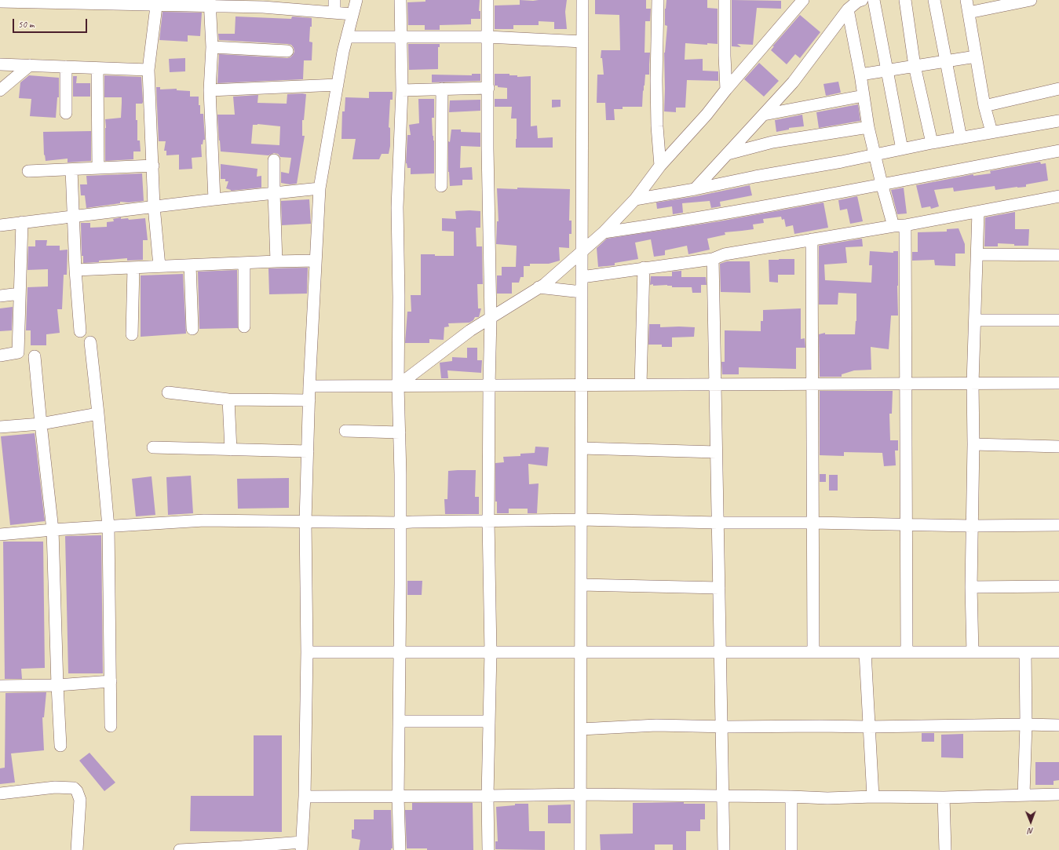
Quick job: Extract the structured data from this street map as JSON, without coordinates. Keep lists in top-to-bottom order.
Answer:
{
  "scale_bar": "50 m",
  "north": "bottom"
}
